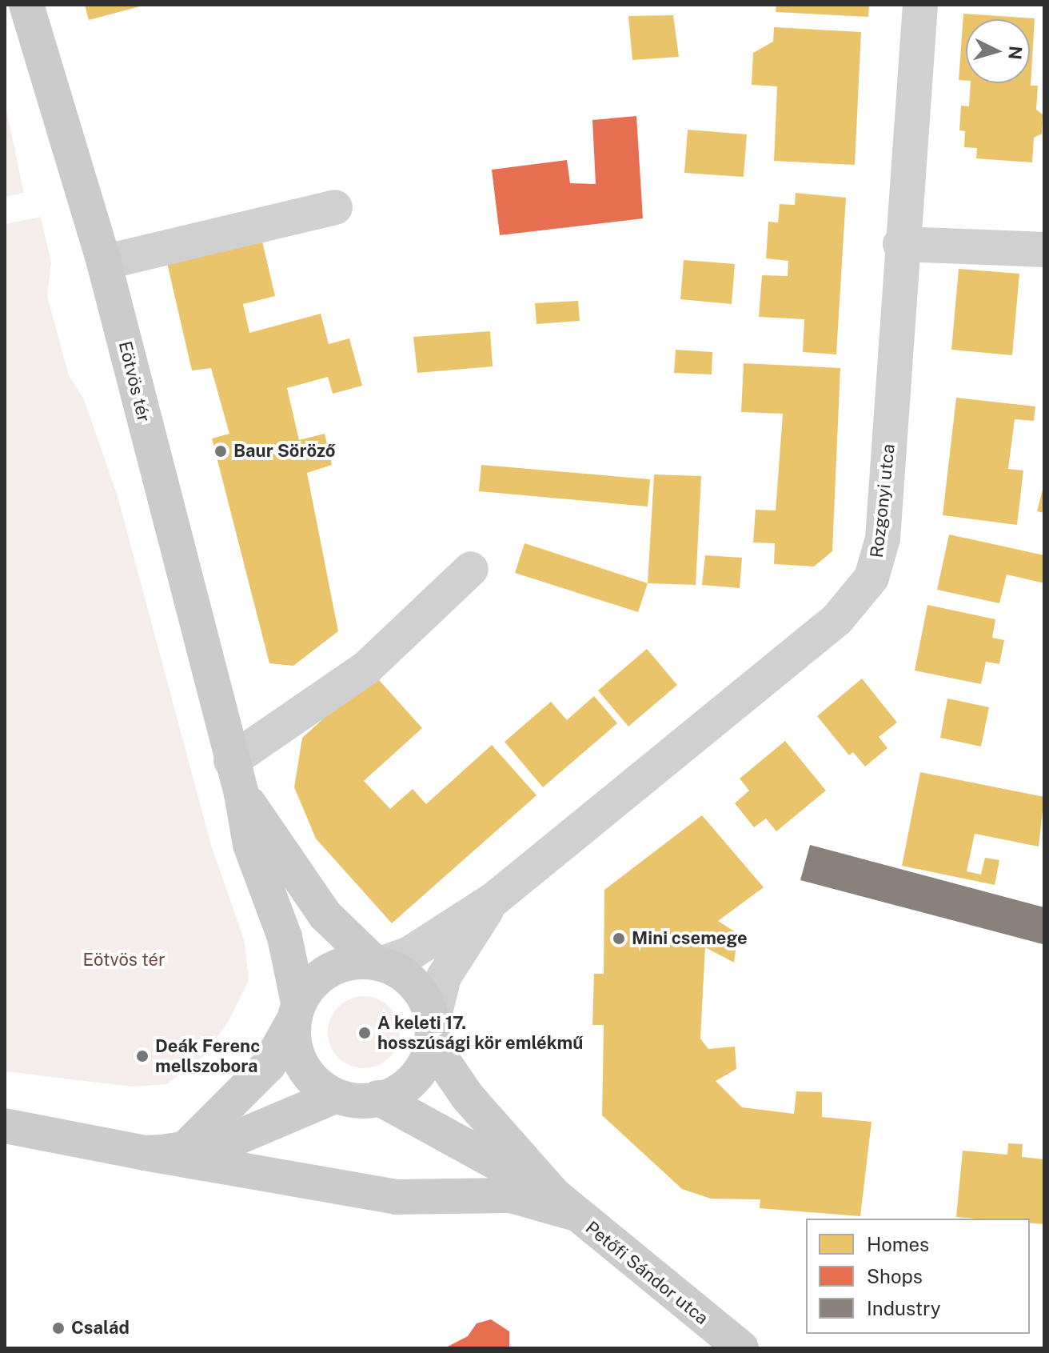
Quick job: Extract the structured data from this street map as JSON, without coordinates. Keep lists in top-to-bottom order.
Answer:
{
  "streets": {
    "street": ["Eötvös tér", "Rozgonyi utca", "Petőfi Sándor utca"]
  },
  "crossings": [
    ["Eötvös tér", "Rozgonyi utca"],
    ["Eötvös tér", "Petőfi Sándor utca"],
    ["Rozgonyi utca", "Petőfi Sándor utca"]
  ],
  "parks": ["Eötvös tér"],
  "places": [
    "Baur Söröző",
    "Mini csemege",
    "A keleti 17. hosszúsági kör emlékmű",
    "Deák Ferenc mellszobora",
    "Család"
  ],
  "legend": ["Homes", "Shops", "Industry"],
  "north": "right"
}
